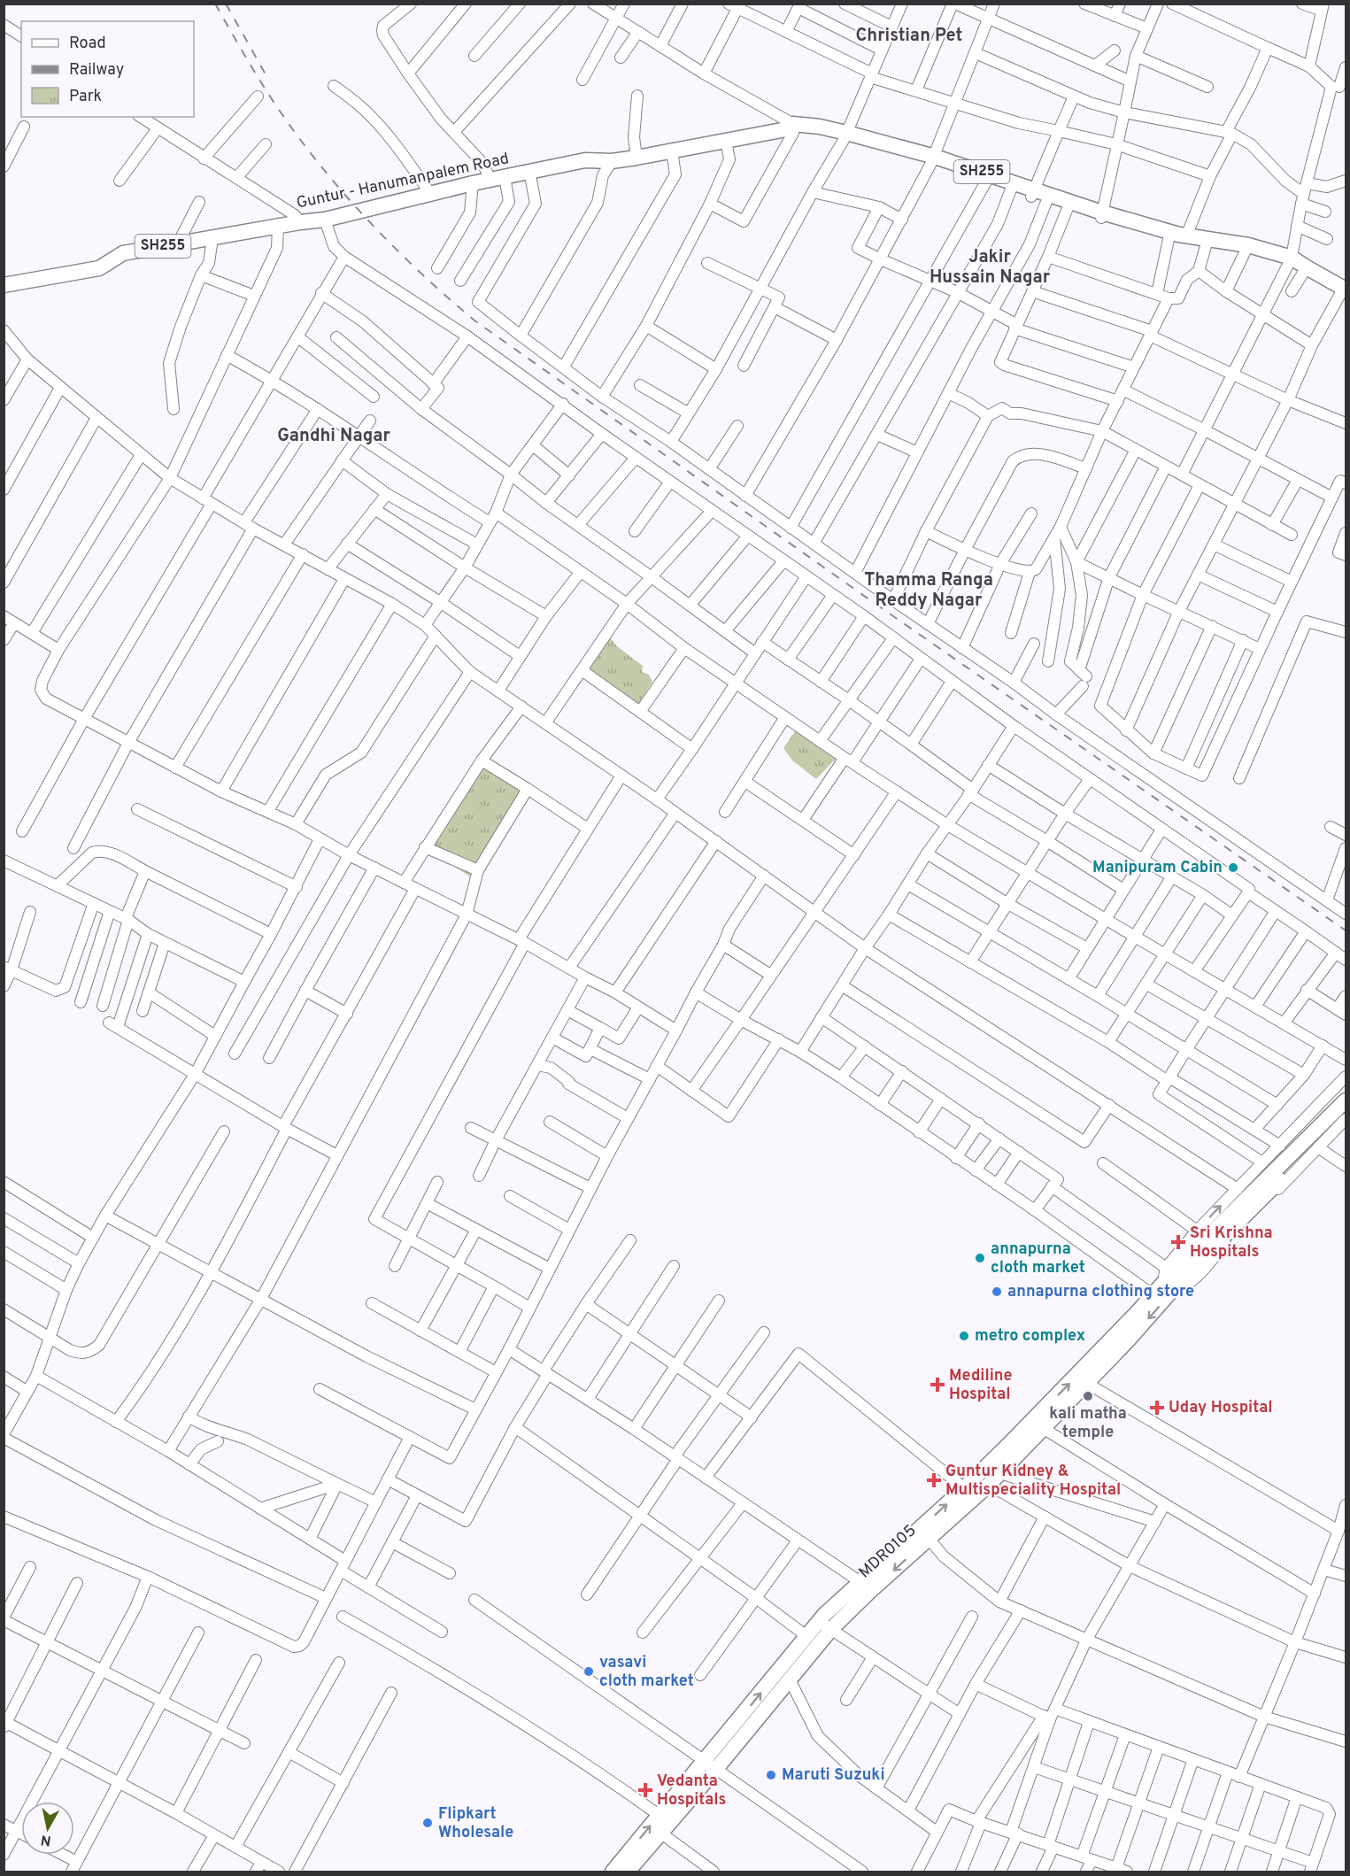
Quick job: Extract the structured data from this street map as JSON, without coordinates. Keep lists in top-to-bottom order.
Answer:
{
  "streets": {
    "main road": ["SH255", "Guntur - Hanumanpalem Road", "MDR0105"]
  },
  "districts": [
    "Christian Pet",
    "Jakir Hussain Nagar",
    "Gandhi Nagar",
    "Thamma Ranga Reddy Nagar"
  ],
  "places": {
    "other": [
      "Manipuram Cabin",
      "annapurna cloth market",
      "annapurna clothing store",
      "metro complex",
      "kali matha temple",
      "vasavi cloth market",
      "Maruti Suzuki",
      "Flipkart Wholesale"
    ],
    "health": [
      "Sri Krishna Hospitals",
      "Mediline Hospital",
      "Uday Hospital",
      "Guntur Kidney & Multispeciality Hospital",
      "Vedanta Hospitals"
    ]
  },
  "legend": ["Road", "Railway", "Park"],
  "north": "bottom"
}
